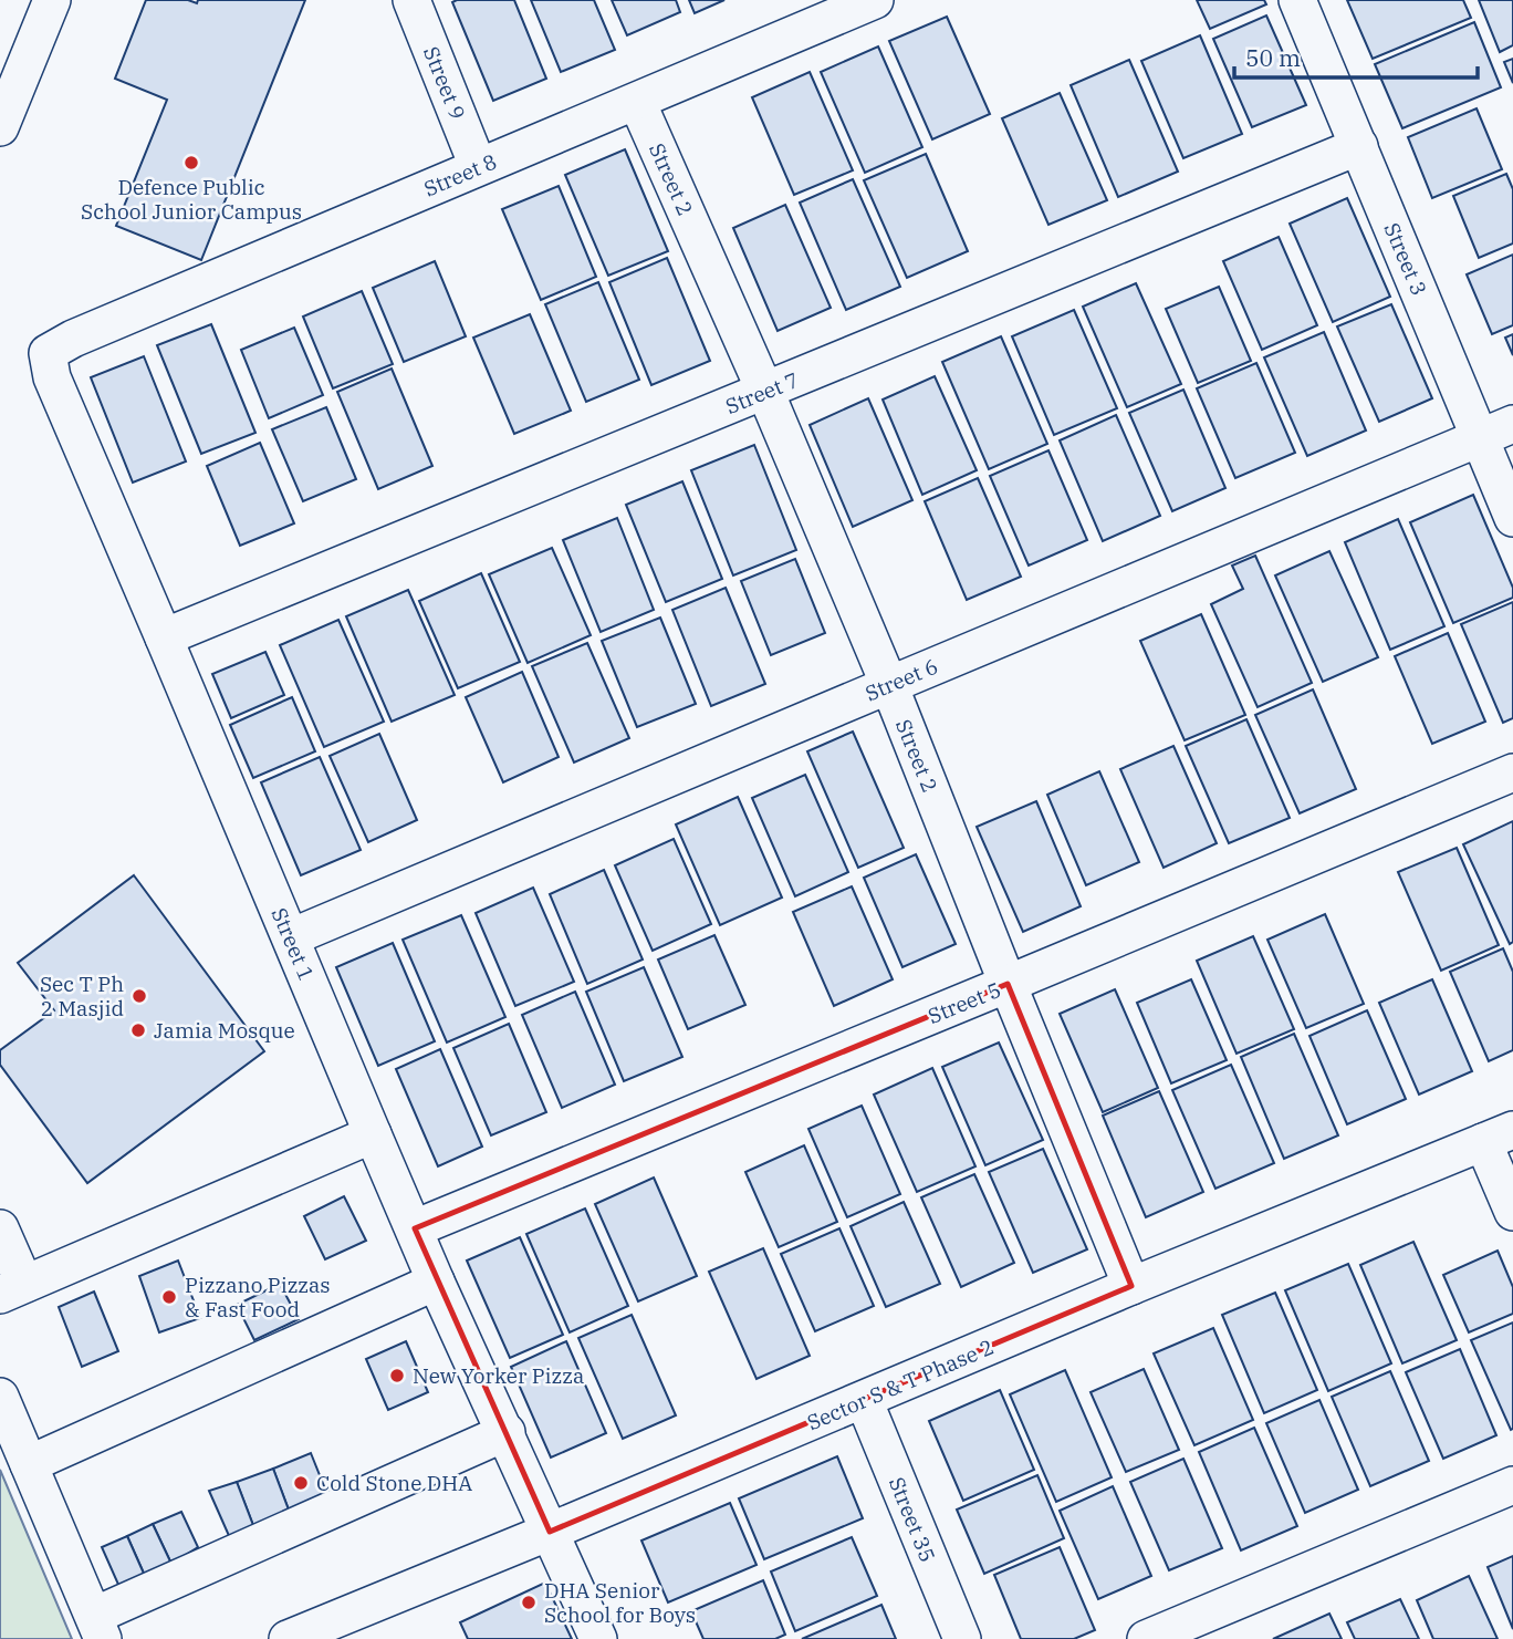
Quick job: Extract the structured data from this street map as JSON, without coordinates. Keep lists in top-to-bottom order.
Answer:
{
  "streets": {
    "street": [
      "Street 9",
      "Street 8",
      "Street 2",
      "Street 3",
      "Street 7",
      "Street 6",
      "Street 1",
      "Street 5",
      "Sector S & T Phase 2",
      "Street 35"
    ]
  },
  "crossings": [
    ["Street 9", "Street 8"],
    ["Street 8", "Street 2"],
    ["Street 8", "Street 1"],
    ["Street 2", "Street 7"],
    ["Street 2", "Street 6"],
    ["Street 2", "Street 5"],
    ["Street 2", "Sector S & T Phase 2"],
    ["Street 3", "Street 7"],
    ["Street 3", "Street 6"],
    ["Street 7", "Street 1"],
    ["Street 6", "Street 1"],
    ["Street 1", "Street 5"],
    ["Street 1", "Sector S & T Phase 2"],
    ["Sector S & T Phase 2", "Street 35"]
  ],
  "places": [
    "Defence Public School Junior Campus",
    "Sec T Ph 2 Masjid",
    "Jamia Mosque",
    "Pizzano Pizzas & Fast Food",
    "New Yorker Pizza",
    "Cold Stone DHA",
    "DHA Senior School for Boys"
  ],
  "scale_bar": "50 m"
}
